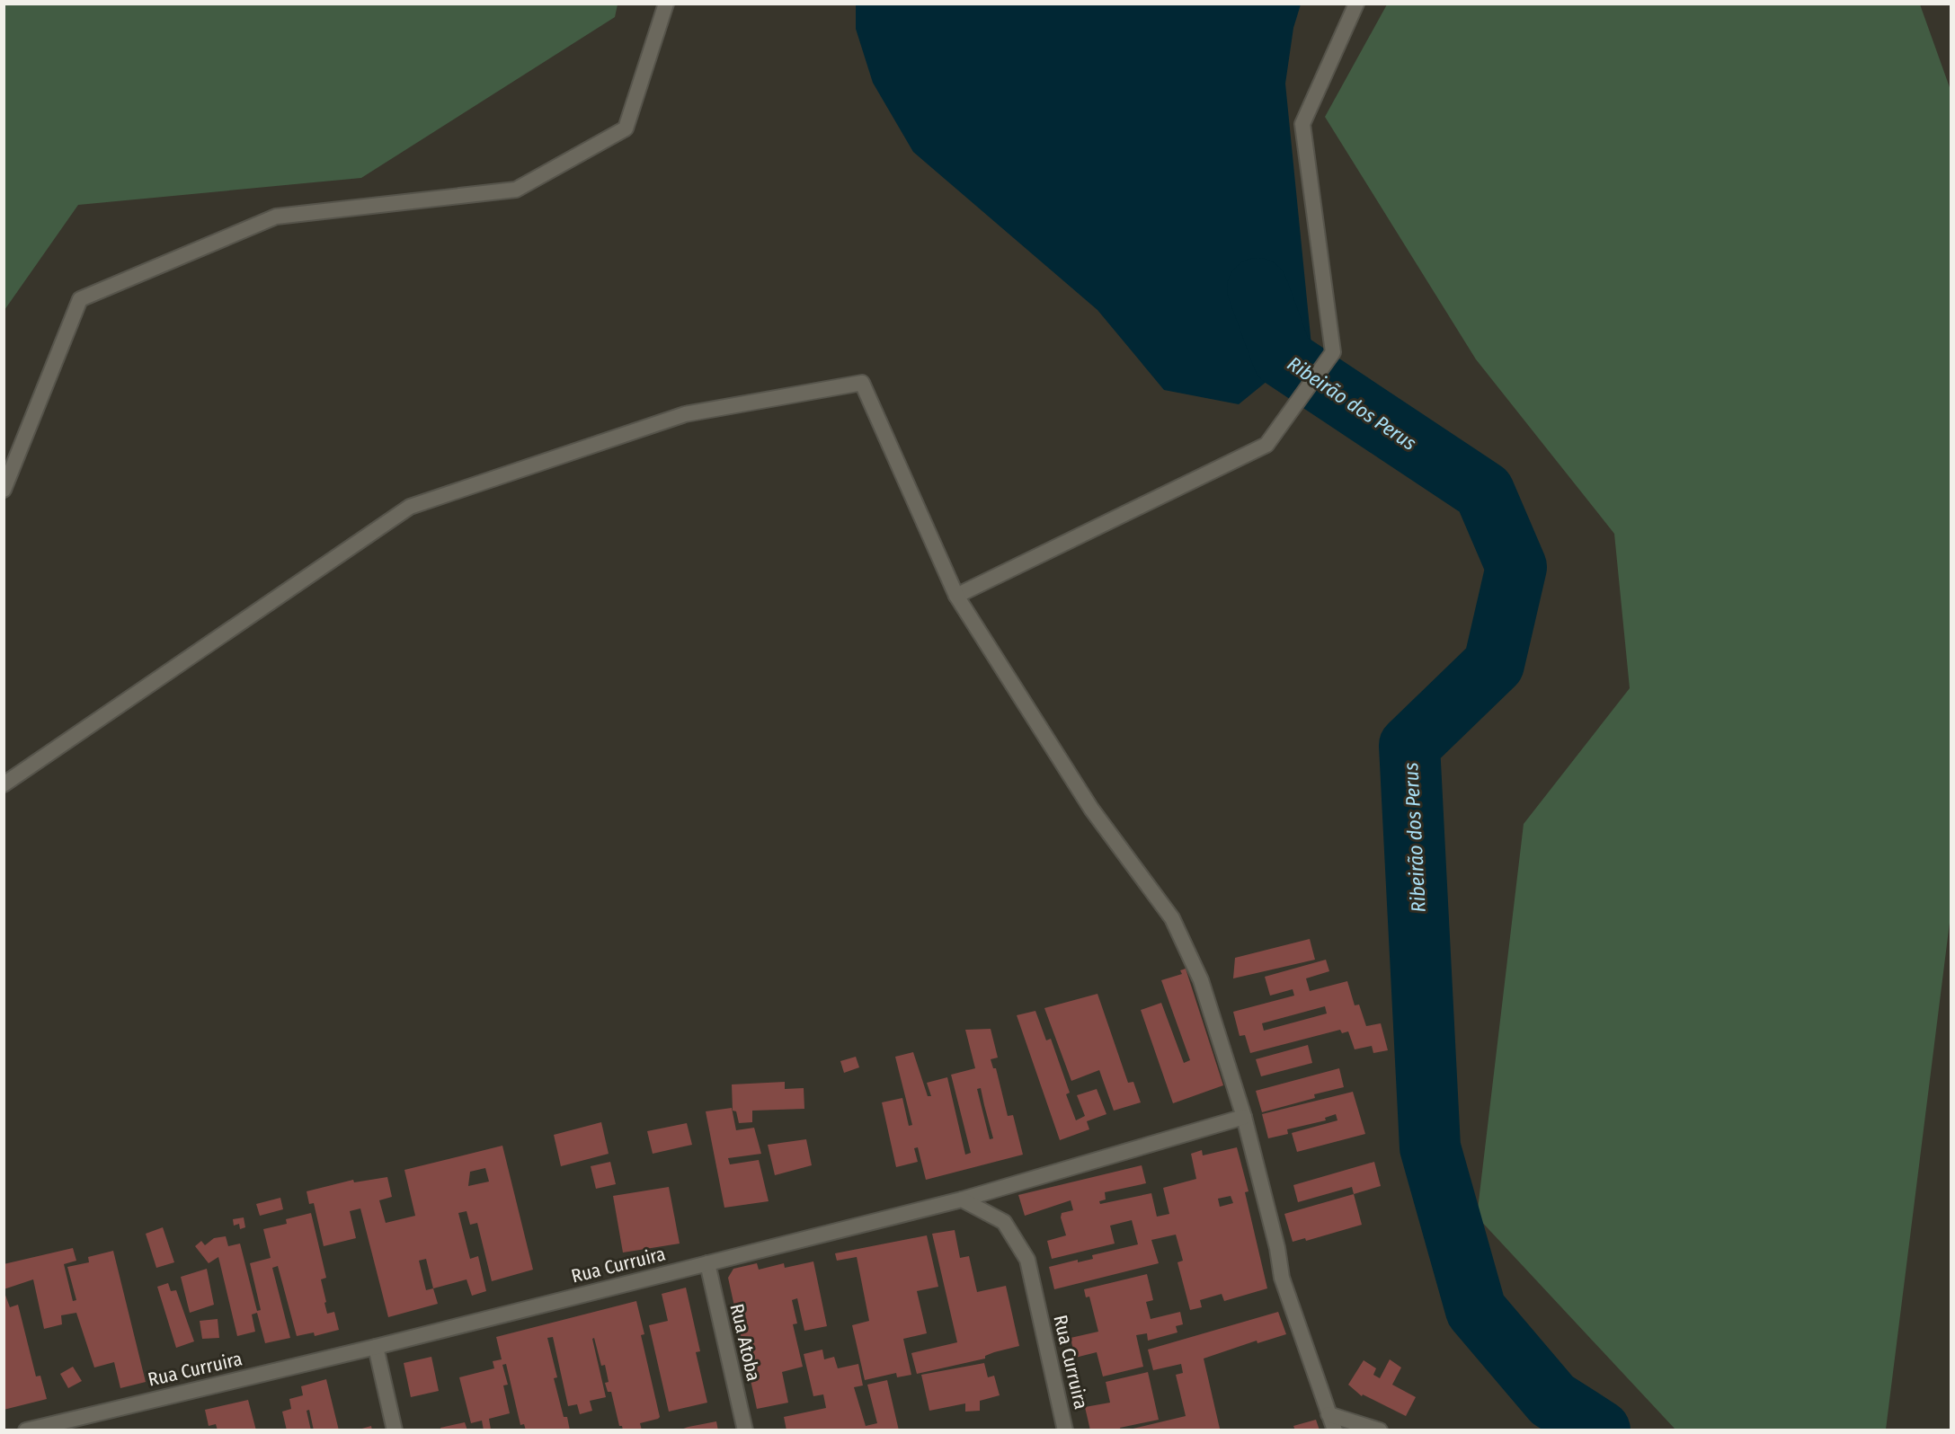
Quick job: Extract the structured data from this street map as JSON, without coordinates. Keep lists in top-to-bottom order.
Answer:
{
  "streets": {
    "street": ["Rua Curruira", "Rua Atoba"]
  },
  "crossings": [
    ["Rua Curruira", "Rua Atoba"]
  ],
  "water": ["Ribeirão dos Perus"]
}
